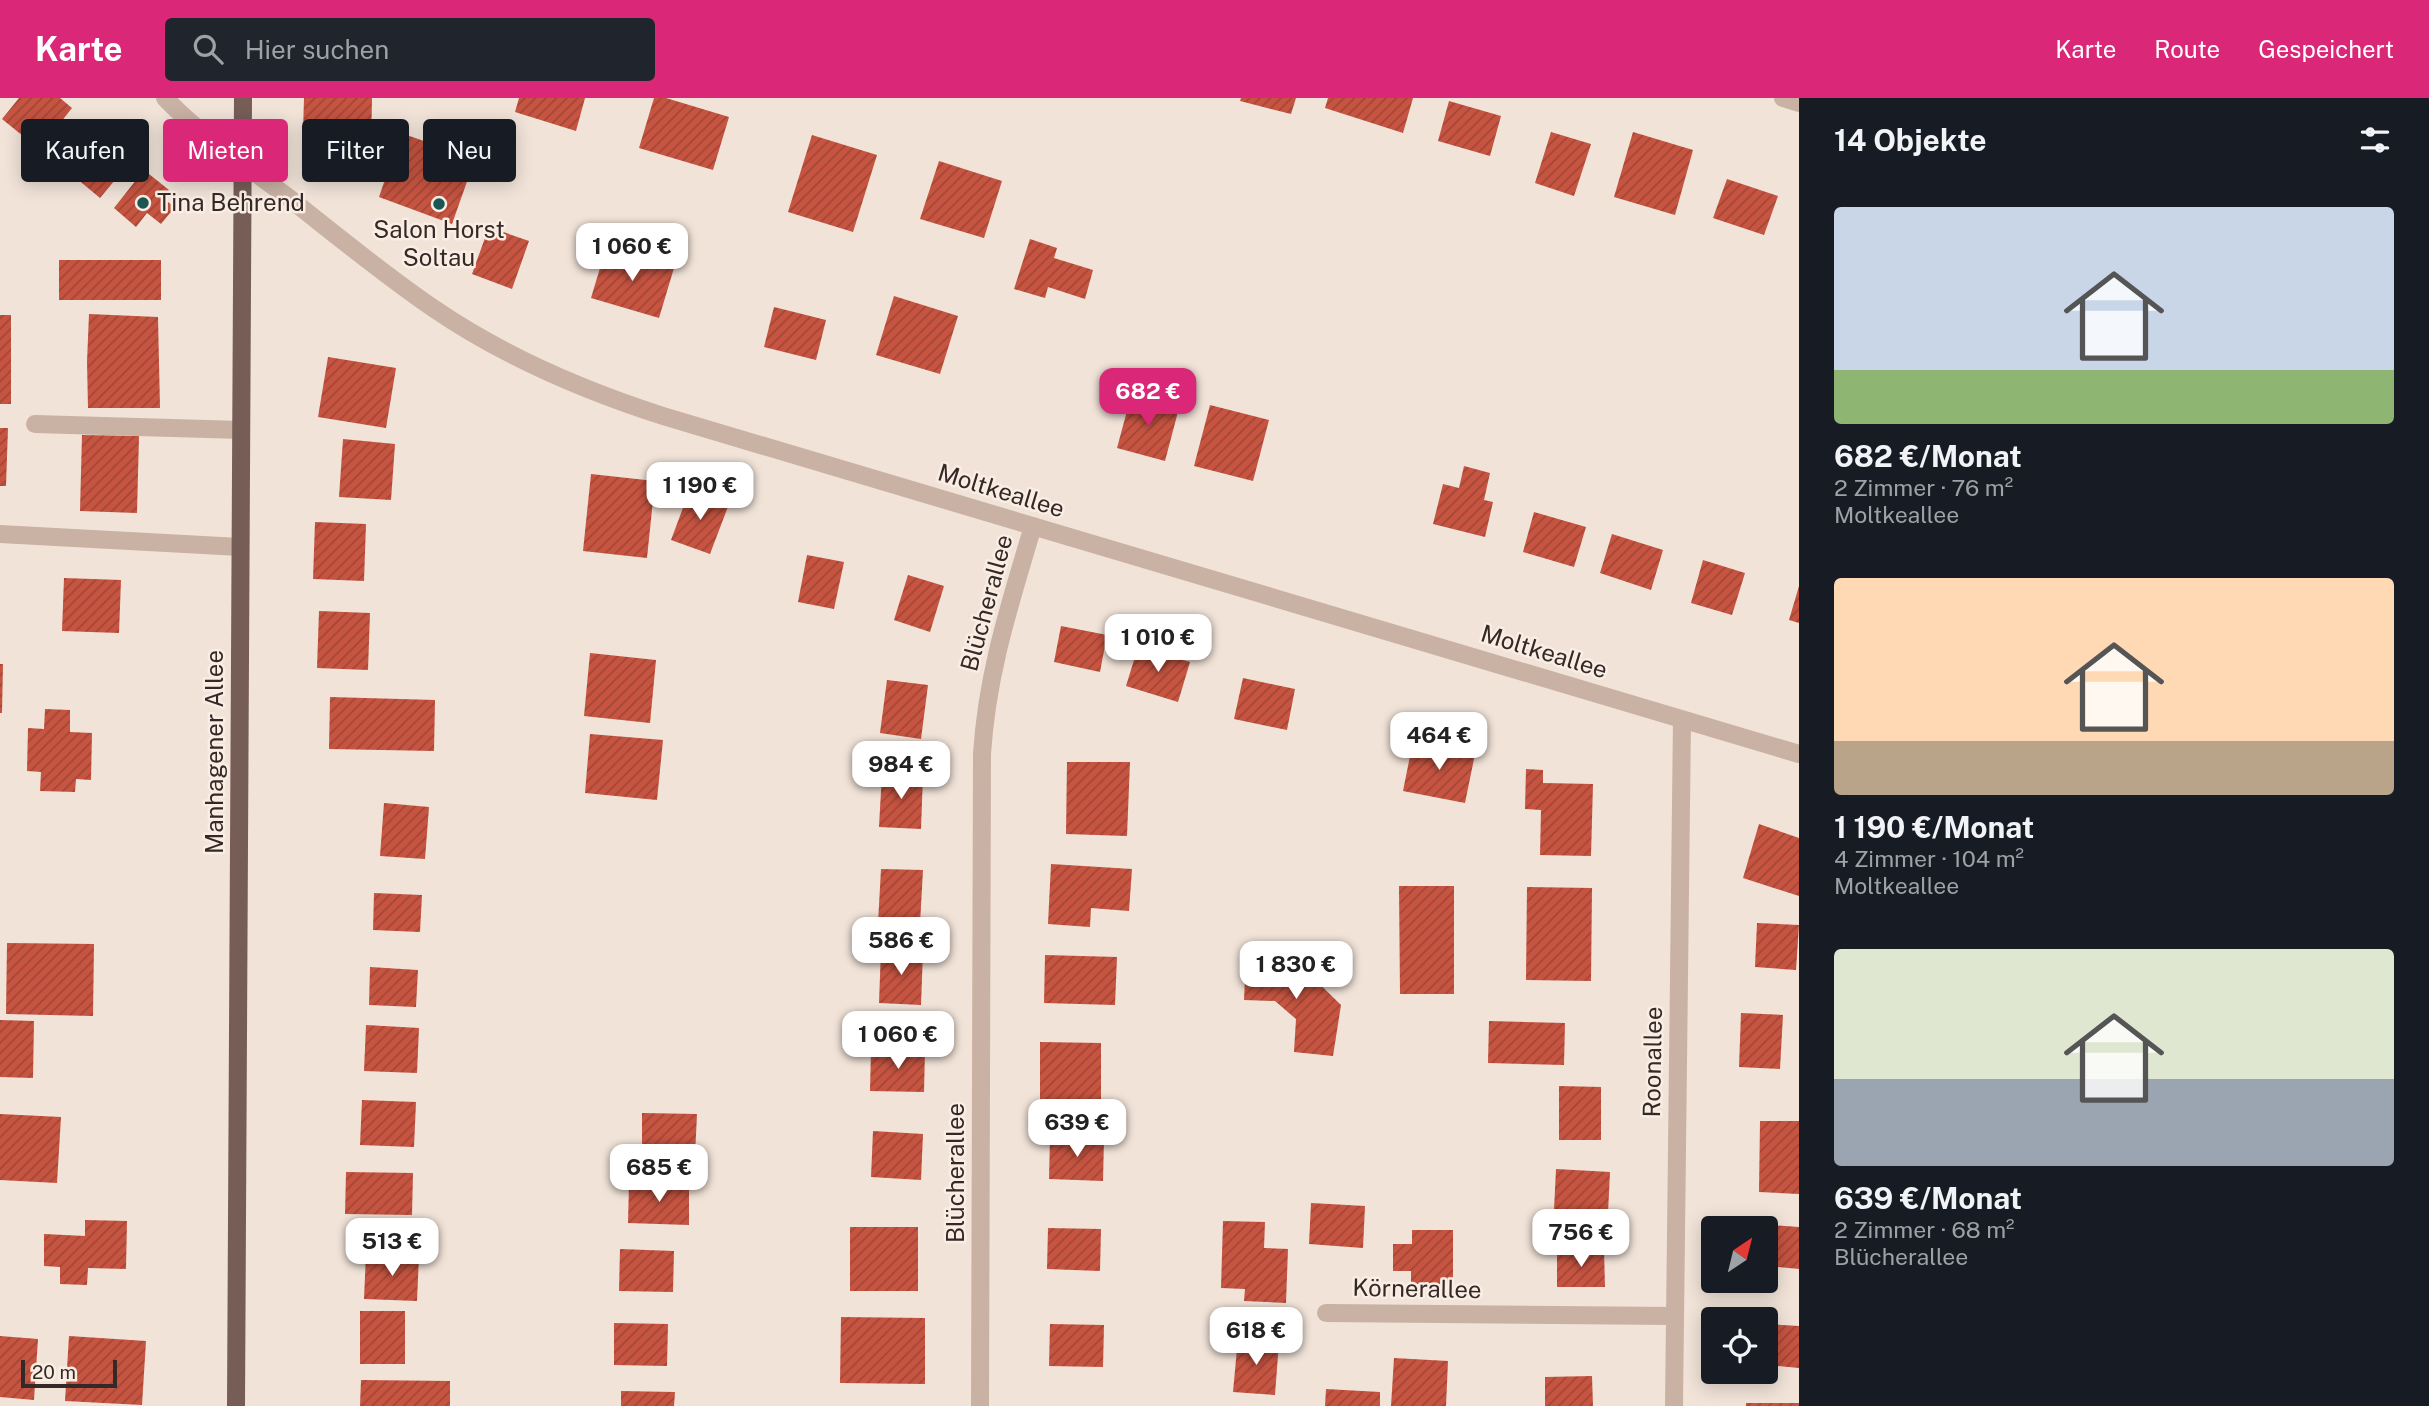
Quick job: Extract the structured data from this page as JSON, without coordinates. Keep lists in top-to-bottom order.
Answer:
{
  "streets": {
    "main road": ["Manhagener Allee"],
    "street": [
      "Moltkeallee",
      "Blücherallee",
      "Roonallee",
      "Körnerallee"
    ]
  },
  "crossings": [
    ["Moltkeallee", "Blücherallee"],
    ["Moltkeallee", "Roonallee"],
    ["Roonallee", "Körnerallee"]
  ],
  "places": ["Tina Behrend", "Salon Horst Soltau"],
  "scale_bar": "20 m",
  "north": "top right",
  "page": {
    "header": "Karte",
    "search": "Hier suchen",
    "nav": ["Karte", "Route", "Gespeichert"],
    "heading": "14 Objekte",
    "chip": [
      "Kaufen",
      "Mieten",
      "Filter",
      "Neu"
    ],
    "list": [
      {
        "name": "682 €/Monat",
        "note": "2 Zimmer · 76 m² · Moltkeallee"
      },
      {
        "name": "1 190 €/Monat",
        "note": "4 Zimmer · 104 m² · Moltkeallee"
      },
      {
        "name": "639 €/Monat",
        "note": "2 Zimmer · 68 m² · Blücherallee"
      }
    ],
    "price": [
      "1 060 €",
      "682 €",
      "1 190 €",
      "1 010 €",
      "464 €",
      "984 €",
      "586 €",
      "1 830 €",
      "1 060 €",
      "639 €",
      "685 €",
      "756 €",
      "513 €",
      "618 €"
    ],
    "scale": "20 m"
  }
}
